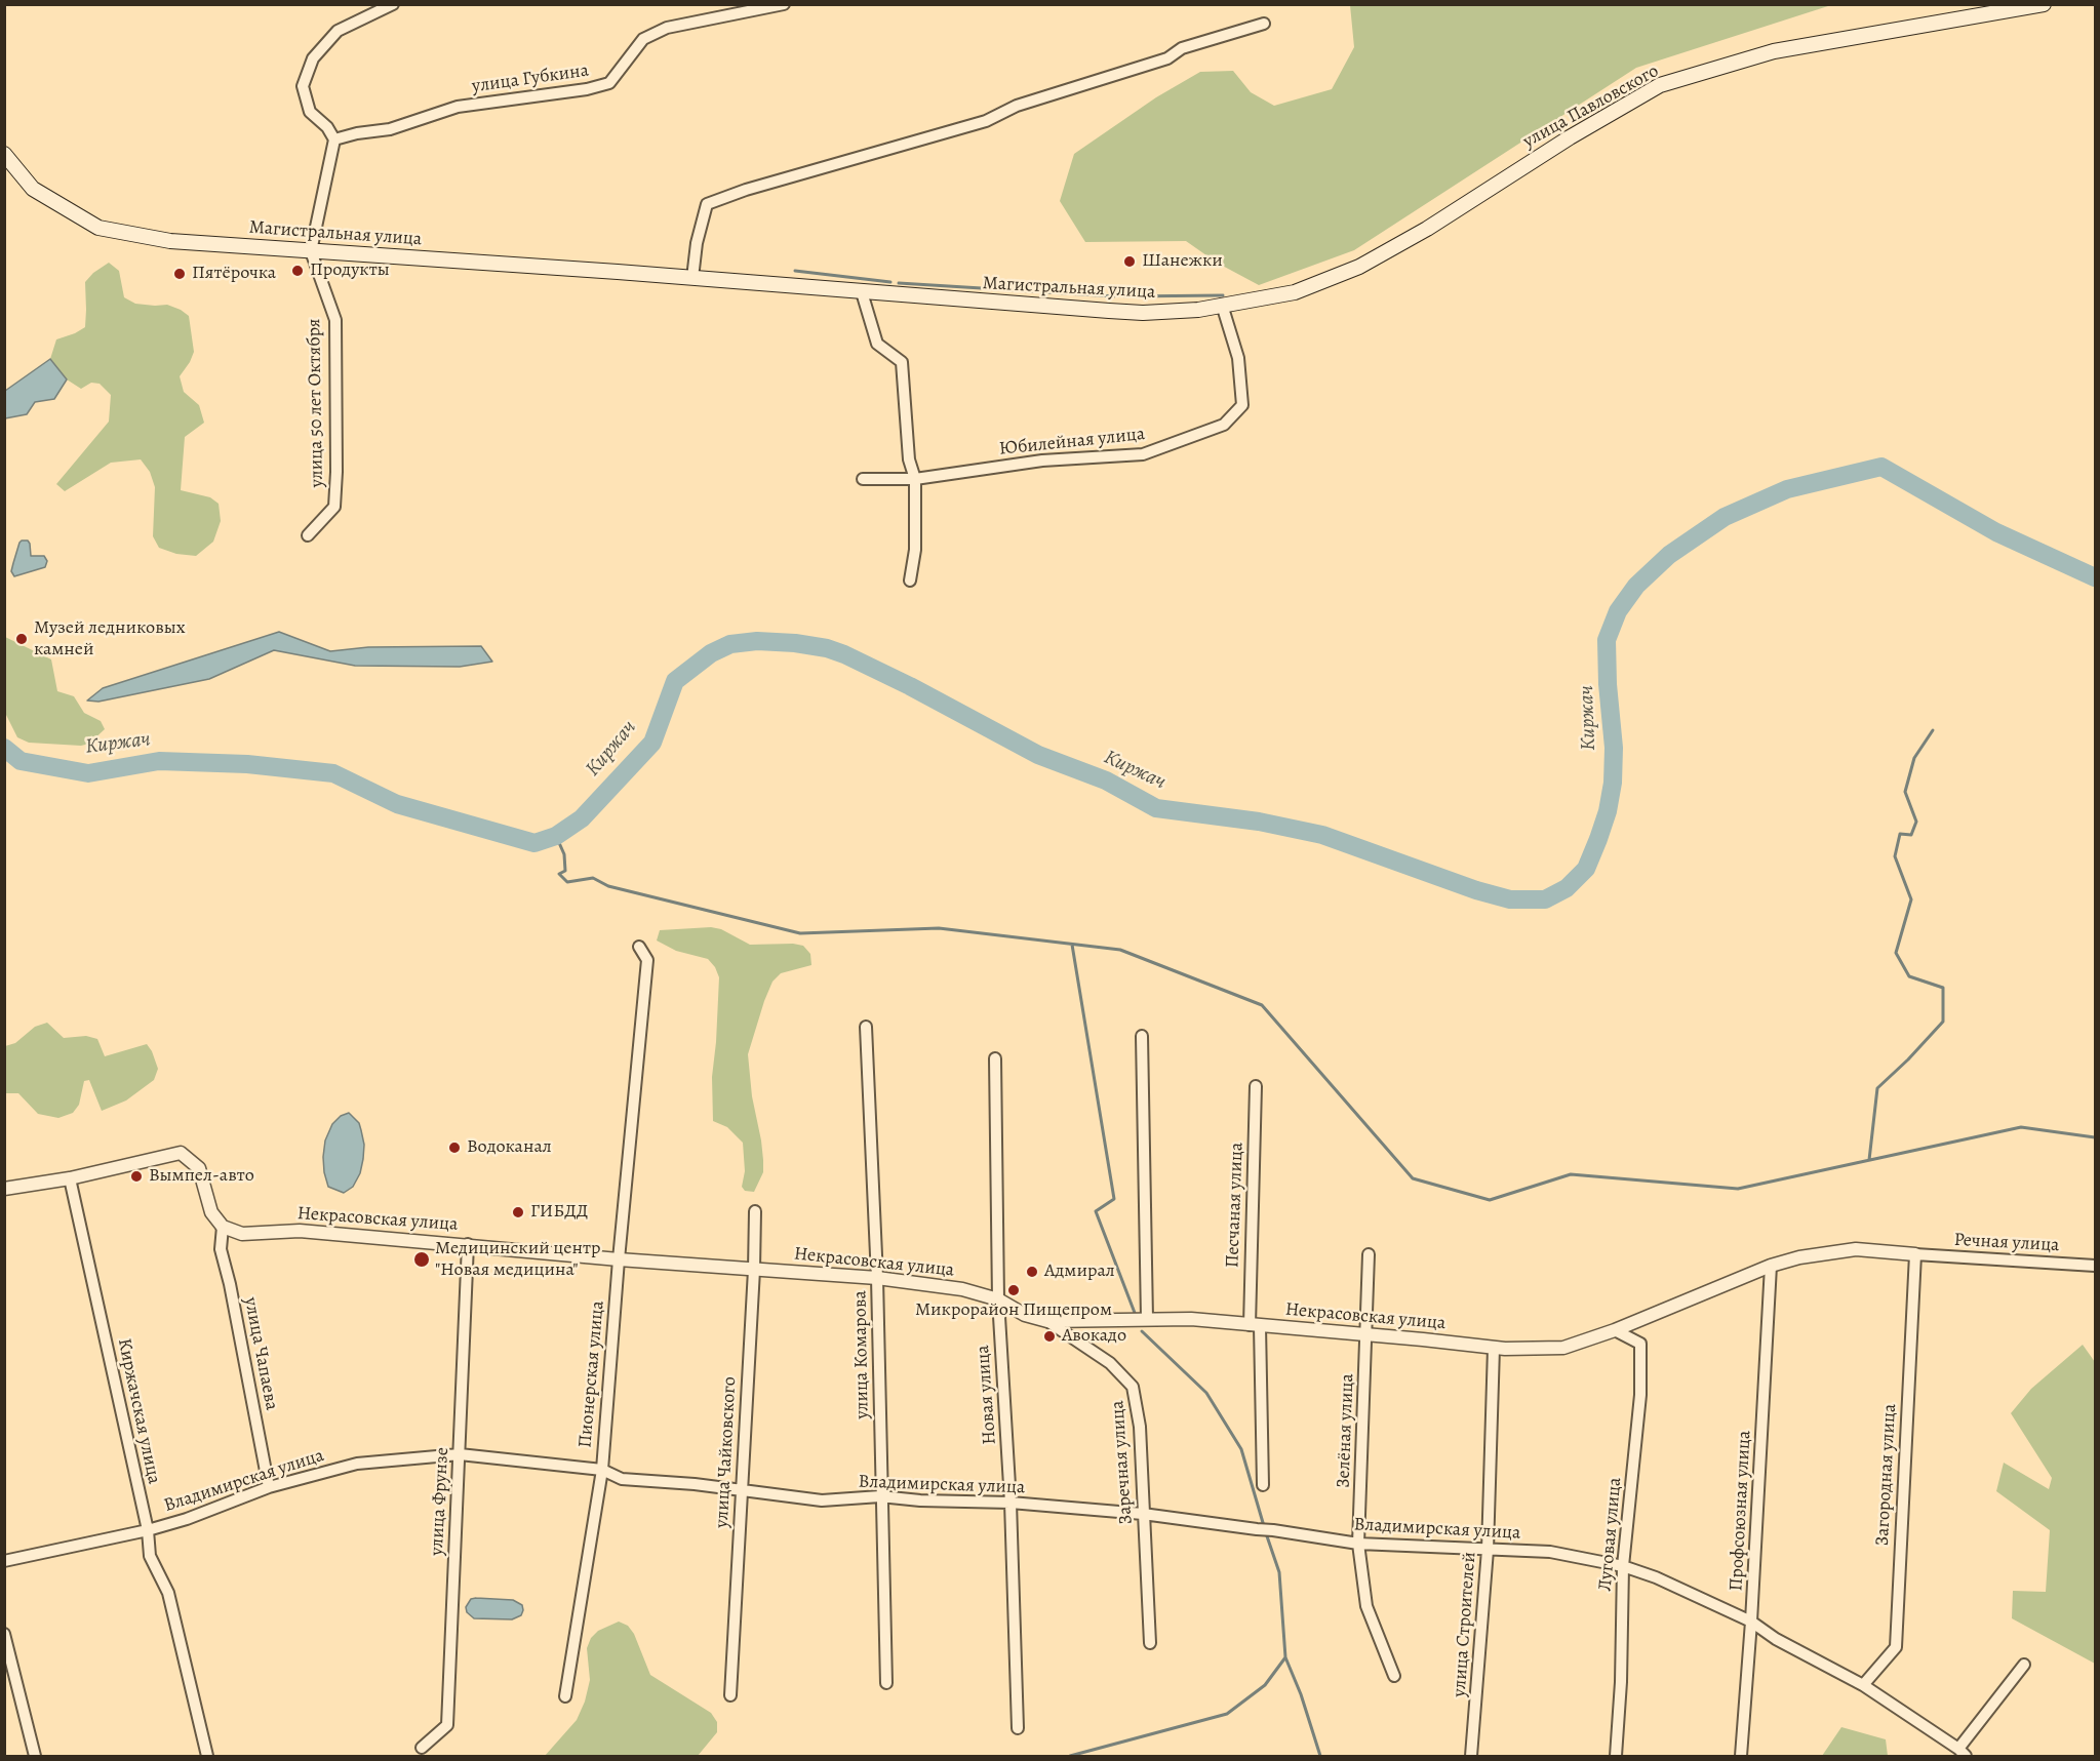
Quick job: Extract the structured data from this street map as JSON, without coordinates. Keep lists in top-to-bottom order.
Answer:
{
  "streets": {
    "main road": ["улица Павловского", "Магистральная улица"],
    "street": [
      "улица Губкина",
      "улица 50 лет Октября",
      "Юбилейная улица",
      "Песчаная улица",
      "Некрасовская улица",
      "Речная улица",
      "улица Чапаева",
      "улица Комарова",
      "Пионерская улица",
      "Новая улица",
      "Киржачская улица",
      "Зелёная улица",
      "улица Чайковского",
      "Заречная улица",
      "Загородная улица",
      "Владимирская улица",
      "улица Фрунзе",
      "Профсоюзная улица",
      "Луговая улица",
      "улица Строителей"
    ]
  },
  "crossings": [
    ["улица Павловского", "Магистральная улица"],
    ["Магистральная улица", "улица 50 лет Октября"],
    ["Магистральная улица", "Юбилейная улица"],
    ["Песчаная улица", "Некрасовская улица"],
    ["Некрасовская улица", "Речная улица"],
    ["Некрасовская улица", "улица Чапаева"],
    ["Некрасовская улица", "улица Комарова"],
    ["Некрасовская улица", "Пионерская улица"],
    ["Некрасовская улица", "Новая улица"],
    ["Некрасовская улица", "Зелёная улица"],
    ["Некрасовская улица", "улица Чайковского"],
    ["Некрасовская улица", "Заречная улица"],
    ["Некрасовская улица", "Загородная улица"],
    ["Некрасовская улица", "улица Фрунзе"],
    ["Некрасовская улица", "Профсоюзная улица"],
    ["Некрасовская улица", "Луговая улица"],
    ["Некрасовская улица", "улица Строителей"],
    ["Речная улица", "Загородная улица"],
    ["улица Чапаева", "Владимирская улица"],
    ["улица Комарова", "Владимирская улица"],
    ["Пионерская улица", "Владимирская улица"],
    ["Новая улица", "Владимирская улица"],
    ["Киржачская улица", "Владимирская улица"],
    ["Зелёная улица", "Владимирская улица"],
    ["улица Чайковского", "Владимирская улица"],
    ["Заречная улица", "Владимирская улица"],
    ["Загородная улица", "Владимирская улица"],
    ["Владимирская улица", "улица Фрунзе"],
    ["Владимирская улица", "Профсоюзная улица"],
    ["Владимирская улица", "Луговая улица"],
    ["Владимирская улица", "улица Строителей"]
  ],
  "water": ["Киржач"],
  "places": [
    "Шанежки",
    "Продукты",
    "Пятёрочка",
    "Музей ледниковых камней",
    "Водоканал",
    "Вымпел-авто",
    "ГИБДД",
    "Медицинский центр \"Новая медицина\"",
    "Адмирал",
    "Микрорайон Пищепром",
    "Авокадо"
  ]
}
